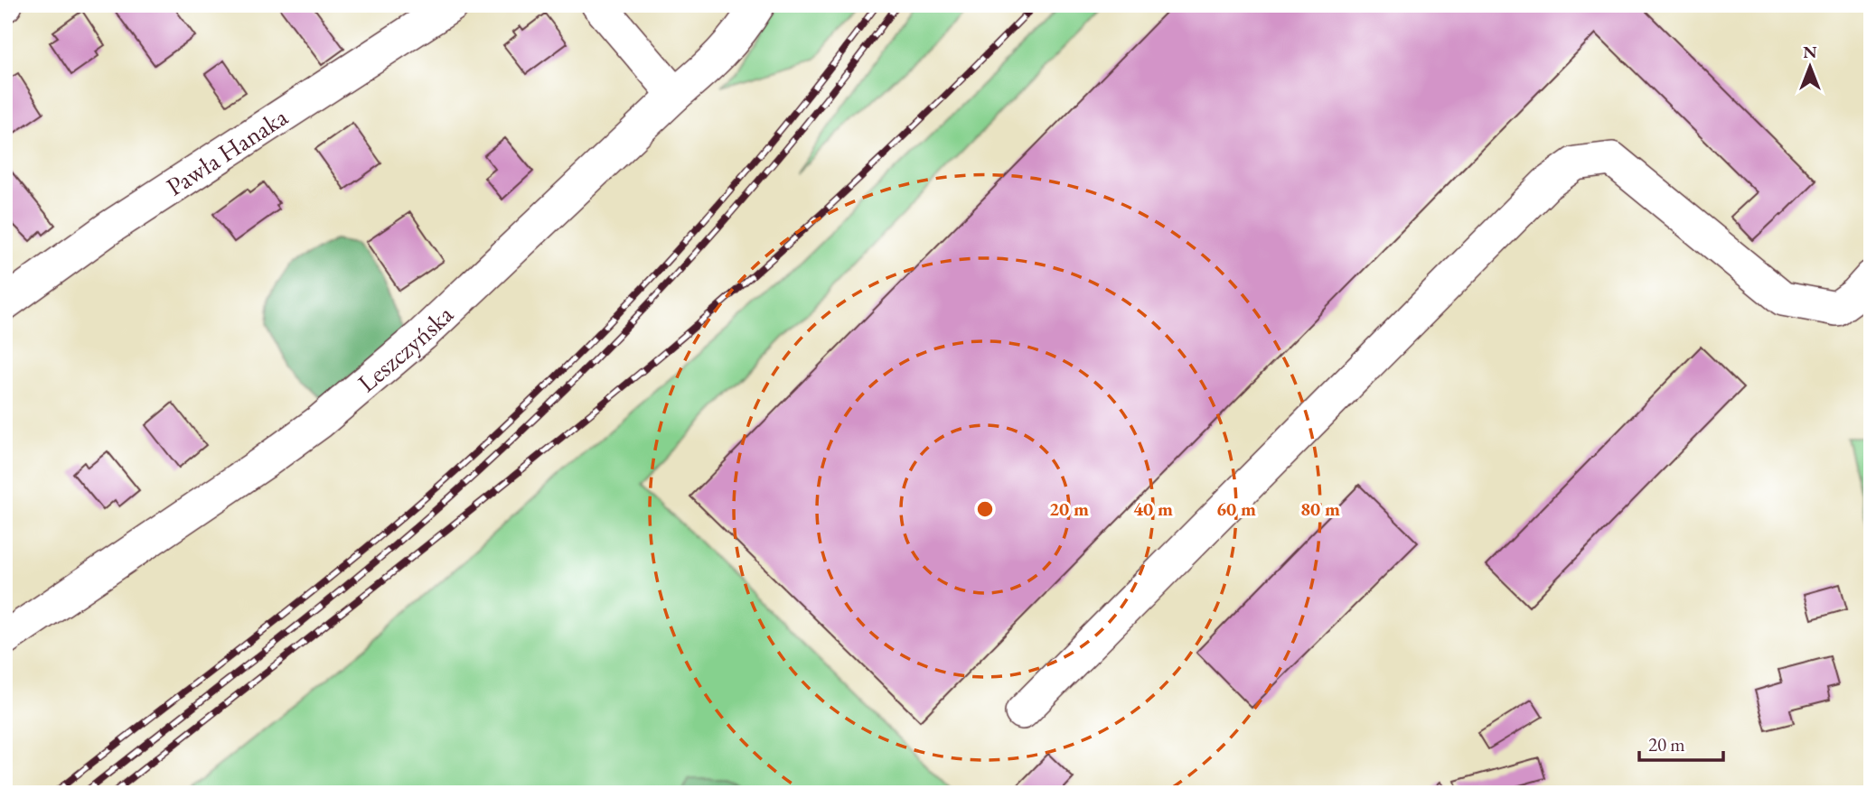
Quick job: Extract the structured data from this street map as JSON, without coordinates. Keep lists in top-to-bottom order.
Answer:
{
  "streets": {
    "street": ["Pawła Hanaka", "Leszczyńska"]
  },
  "scale_bar": "20 m",
  "north": "top",
  "rings": [
    "20 m",
    "40 m",
    "60 m",
    "80 m"
  ]
}
